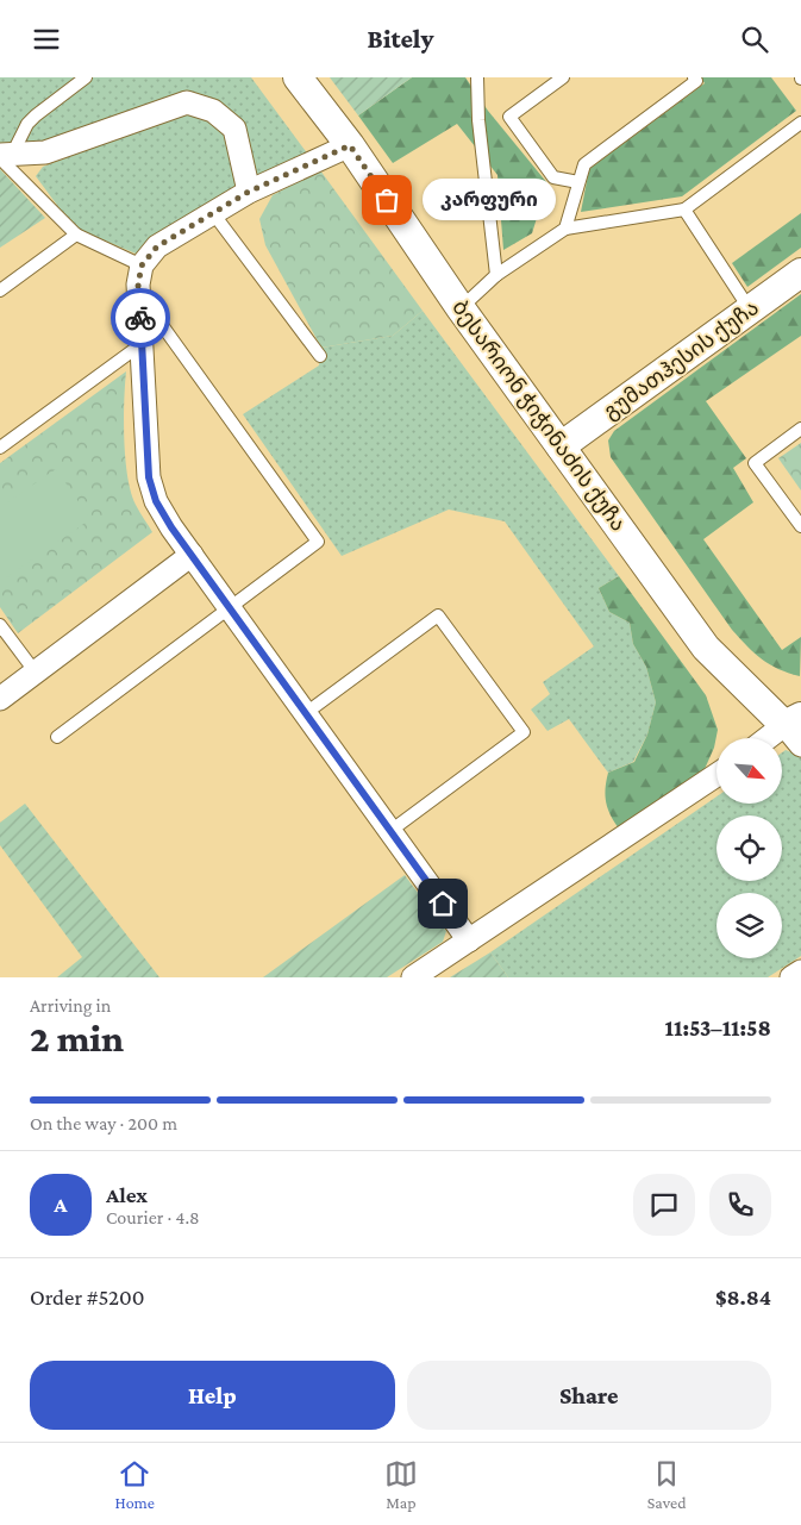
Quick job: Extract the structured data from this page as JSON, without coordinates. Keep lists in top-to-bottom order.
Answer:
{
  "streets": {
    "street": ["გუმათჰესის ქუჩა", "ბესარიონ ჭიჭინაძის ქუჩა"]
  },
  "crossings": [
    ["გუმათჰესის ქუჩა", "ბესარიონ ჭიჭინაძის ქუჩა"]
  ],
  "places": ["კარფური"],
  "north": "bottom right",
  "page": {
    "header": "Bitely",
    "bubble": "კარფური",
    "heading": ["2 min", "Arriving in", "11:53–11:58"],
    "panel": [
      "Alex",
      "Courier · 4.8",
      "Order #5200",
      "$8.84"
    ],
    "bar": "On the way · 200 m",
    "round": "A",
    "buttons": ["Help", "Share"],
    "tabs": ["Home", "Map", "Saved"]
  }
}
